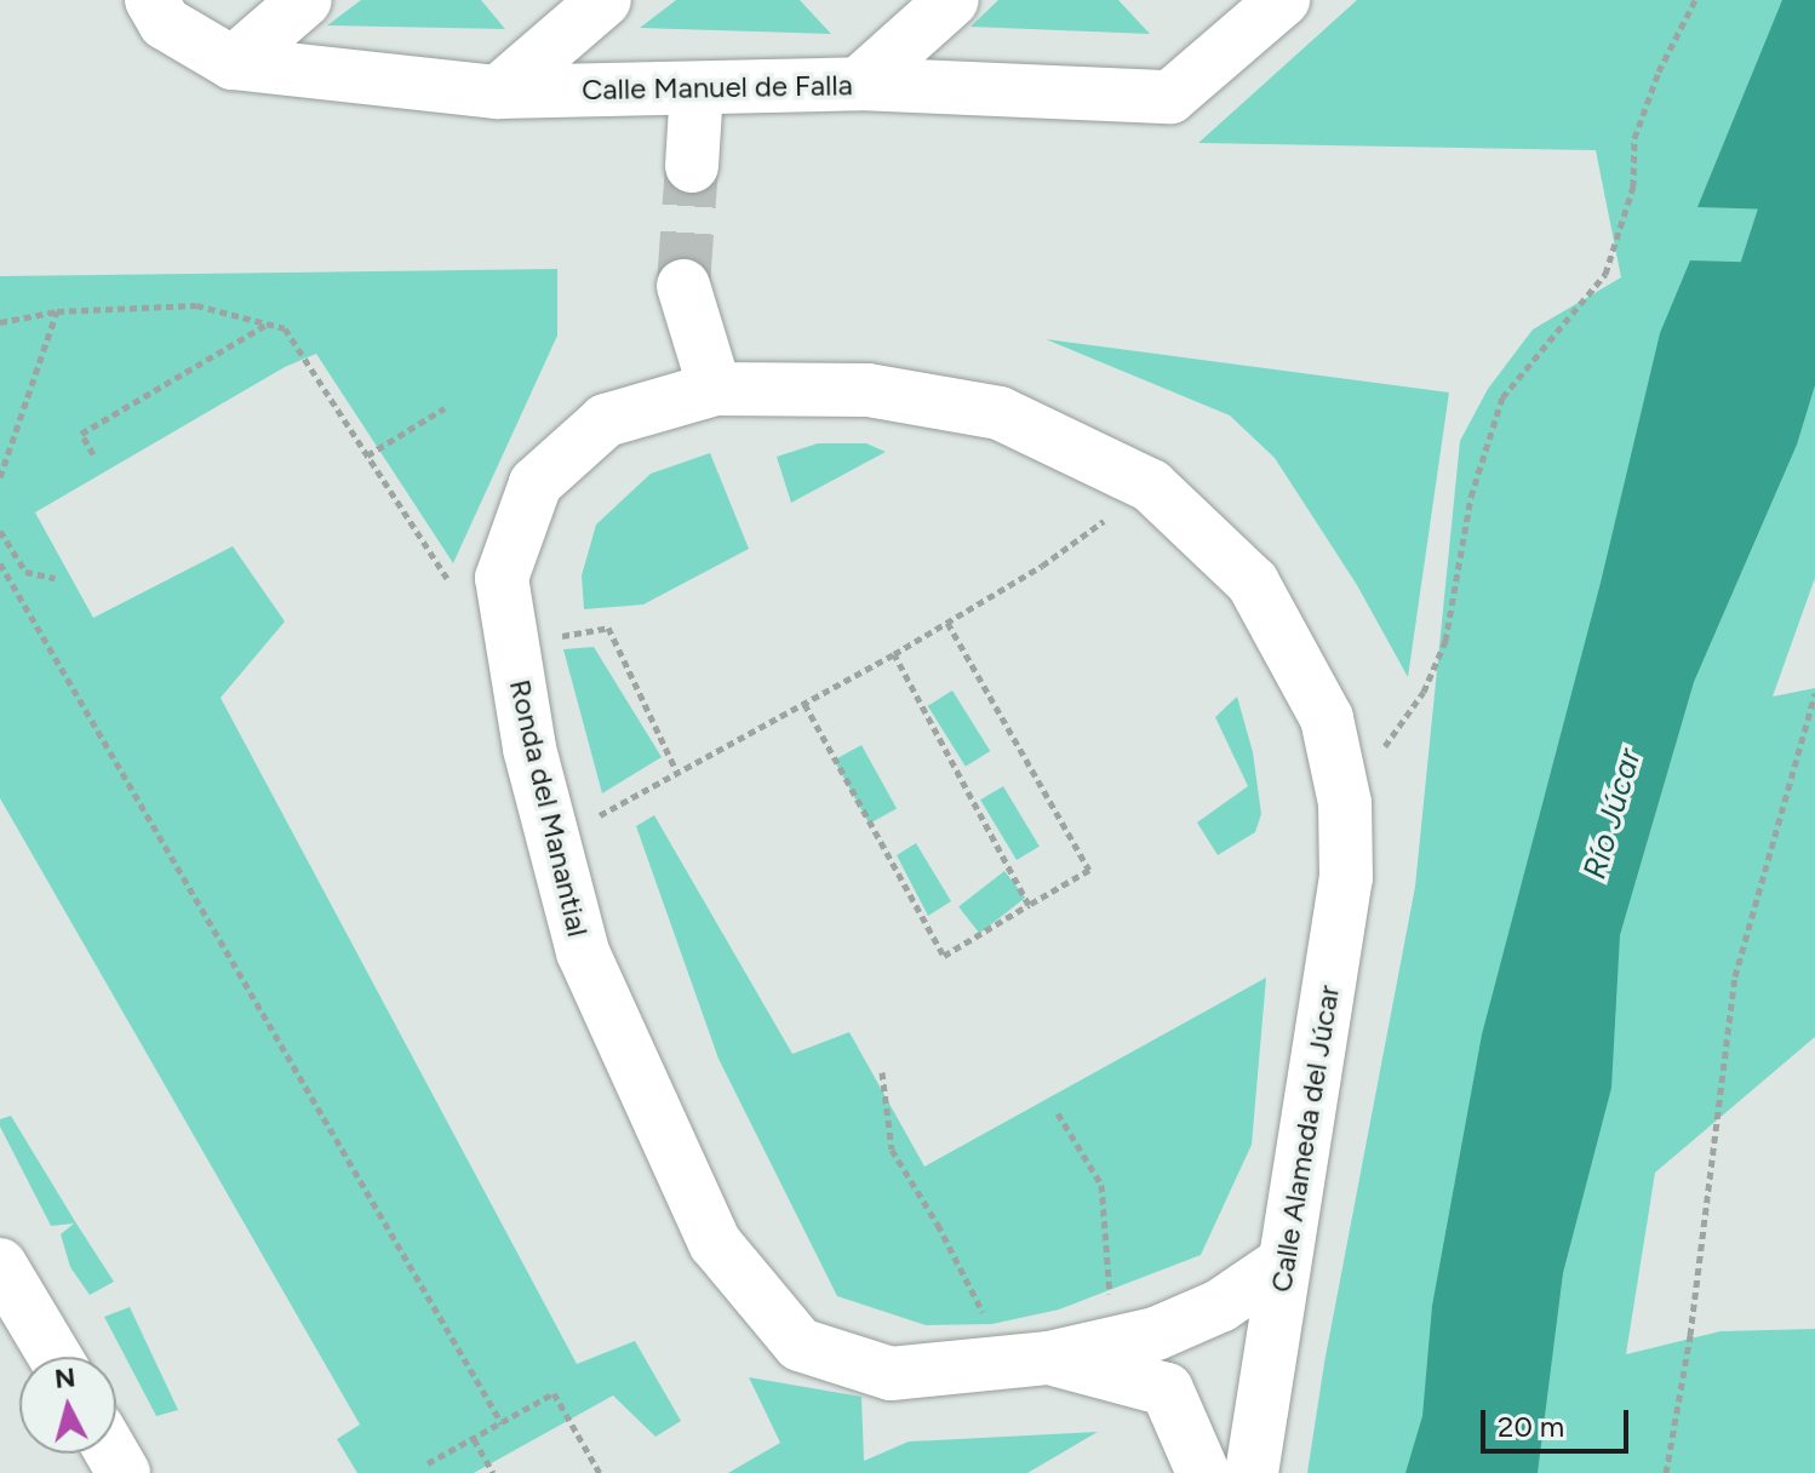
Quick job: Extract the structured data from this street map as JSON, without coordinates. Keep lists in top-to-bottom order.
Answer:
{
  "streets": {
    "street": ["Calle Manuel de Falla", "Ronda del Manantial", "Calle Alameda del Júcar"]
  },
  "crossings": [
    ["Ronda del Manantial", "Calle Alameda del Júcar"]
  ],
  "water": ["Río Júcar"],
  "scale_bar": "20 m",
  "north": "top"
}
